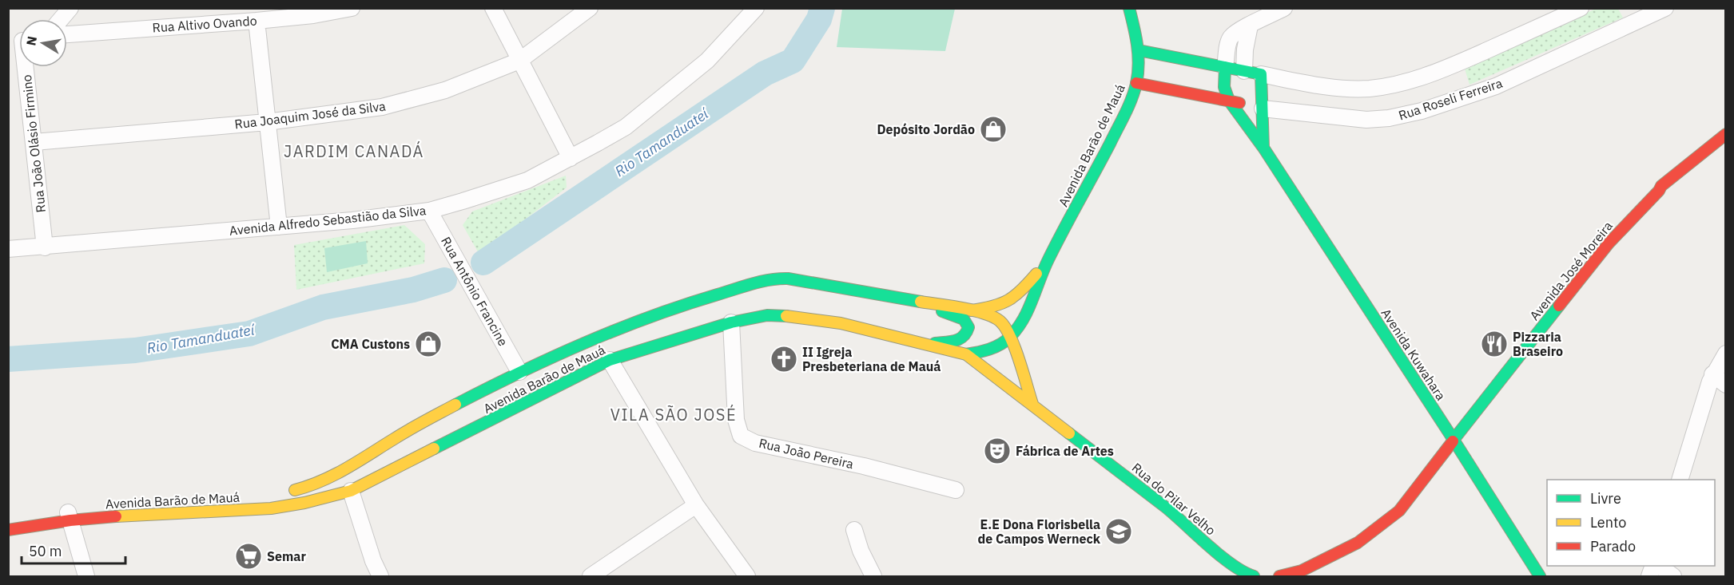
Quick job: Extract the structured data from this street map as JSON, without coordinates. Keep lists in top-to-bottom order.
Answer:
{
  "streets": {
    "main road": [
      "Rua Roseli Ferreira",
      "Avenida Barão de Mauá",
      "Avenida José Moreira",
      "Avenida Kuwahara",
      "Rua do Pilar Velho"
    ],
    "street": [
      "Rua Altivo Ovando",
      "Rua Joaquim José da Silva",
      "Rua João Olásio Firmino",
      "Avenida Alfredo Sebastião da Silva",
      "Rua Antônio Francine",
      "Rua João Pereira"
    ]
  },
  "crossings": [
    ["Rua Roseli Ferreira", "Avenida Barão de Mauá"],
    ["Rua Roseli Ferreira", "Avenida Kuwahara"],
    ["Rua Joaquim José da Silva", "Rua João Olásio Firmino"],
    ["Rua João Olásio Firmino", "Avenida Alfredo Sebastião da Silva"],
    ["Avenida Barão de Mauá", "Rua Antônio Francine"],
    ["Avenida Barão de Mauá", "Rua João Pereira"],
    ["Avenida Barão de Mauá", "Rua do Pilar Velho"],
    ["Avenida Alfredo Sebastião da Silva", "Rua Antônio Francine"],
    ["Avenida José Moreira", "Avenida Kuwahara"]
  ],
  "districts": ["JARDIM CANADÁ", "VILA SÃO JOSÉ"],
  "water": ["Rio Tamanduateí"],
  "places": {
    "shop": ["Depósito Jordão", "CMA Custons"],
    "restaurant": ["Pizzaria Braseiro"],
    "church": ["II Igreja Presbeteriana de Mauá"],
    "theatre": ["Fábrica de Artes"],
    "school or university": ["E.E Dona Florisbella de Campos Werneck"],
    "supermarket": ["Semar"]
  },
  "legend": ["Livre", "Lento", "Parado"],
  "scale_bar": "50 m",
  "north": "left"
}
